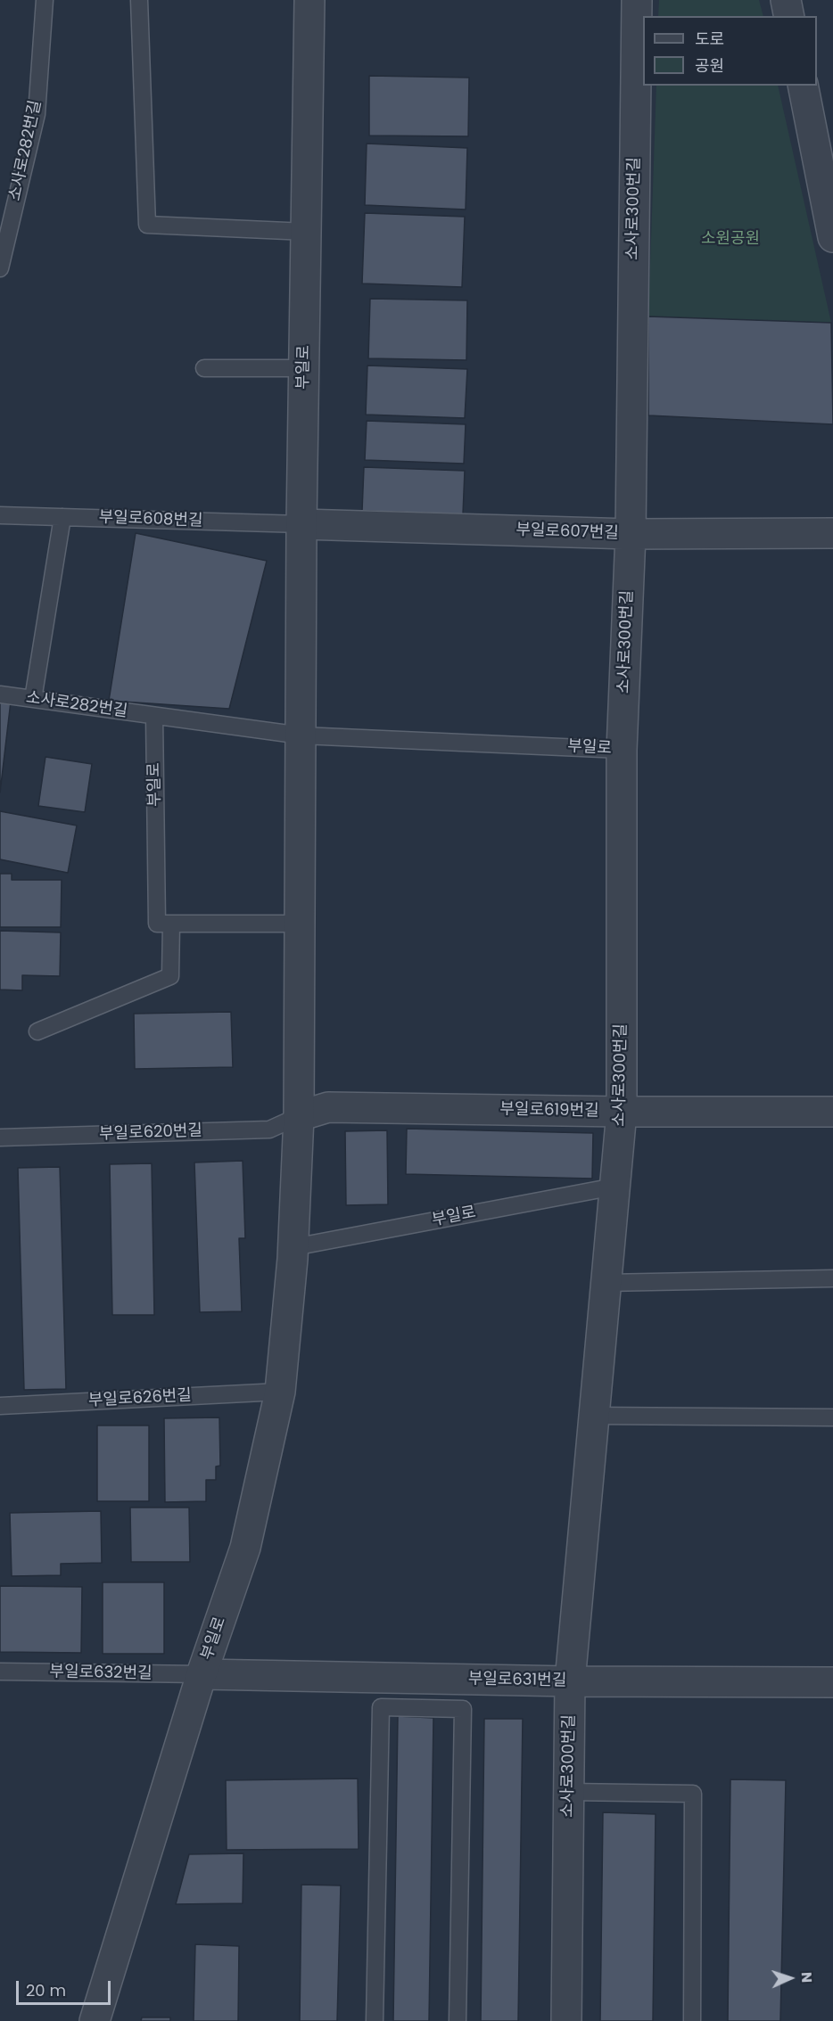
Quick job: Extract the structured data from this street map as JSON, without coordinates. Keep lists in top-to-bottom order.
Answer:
{
  "streets": {
    "street": [
      "소사로300번길",
      "부일로",
      "부일로607번길",
      "부일로619번길",
      "부일로631번길"
    ],
    "lane": [
      "소사로282번길",
      "부일로608번길",
      "부일로620번길",
      "부일로626번길",
      "부일로632번길"
    ]
  },
  "crossings": [
    ["소사로282번길", "부일로"],
    ["소사로300번길", "부일로"],
    ["소사로300번길", "부일로607번길"],
    ["소사로300번길", "부일로619번길"],
    ["소사로300번길", "부일로631번길"],
    ["부일로", "부일로608번길"],
    ["부일로", "부일로607번길"],
    ["부일로", "부일로619번길"],
    ["부일로", "부일로620번길"],
    ["부일로", "부일로626번길"],
    ["부일로", "부일로632번길"],
    ["부일로", "부일로631번길"],
    ["부일로608번길", "부일로607번길"],
    ["부일로619번길", "부일로620번길"],
    ["부일로632번길", "부일로631번길"]
  ],
  "parks": ["소원공원"],
  "legend": ["도로", "공원"],
  "scale_bar": "20 m",
  "north": "right"
}
